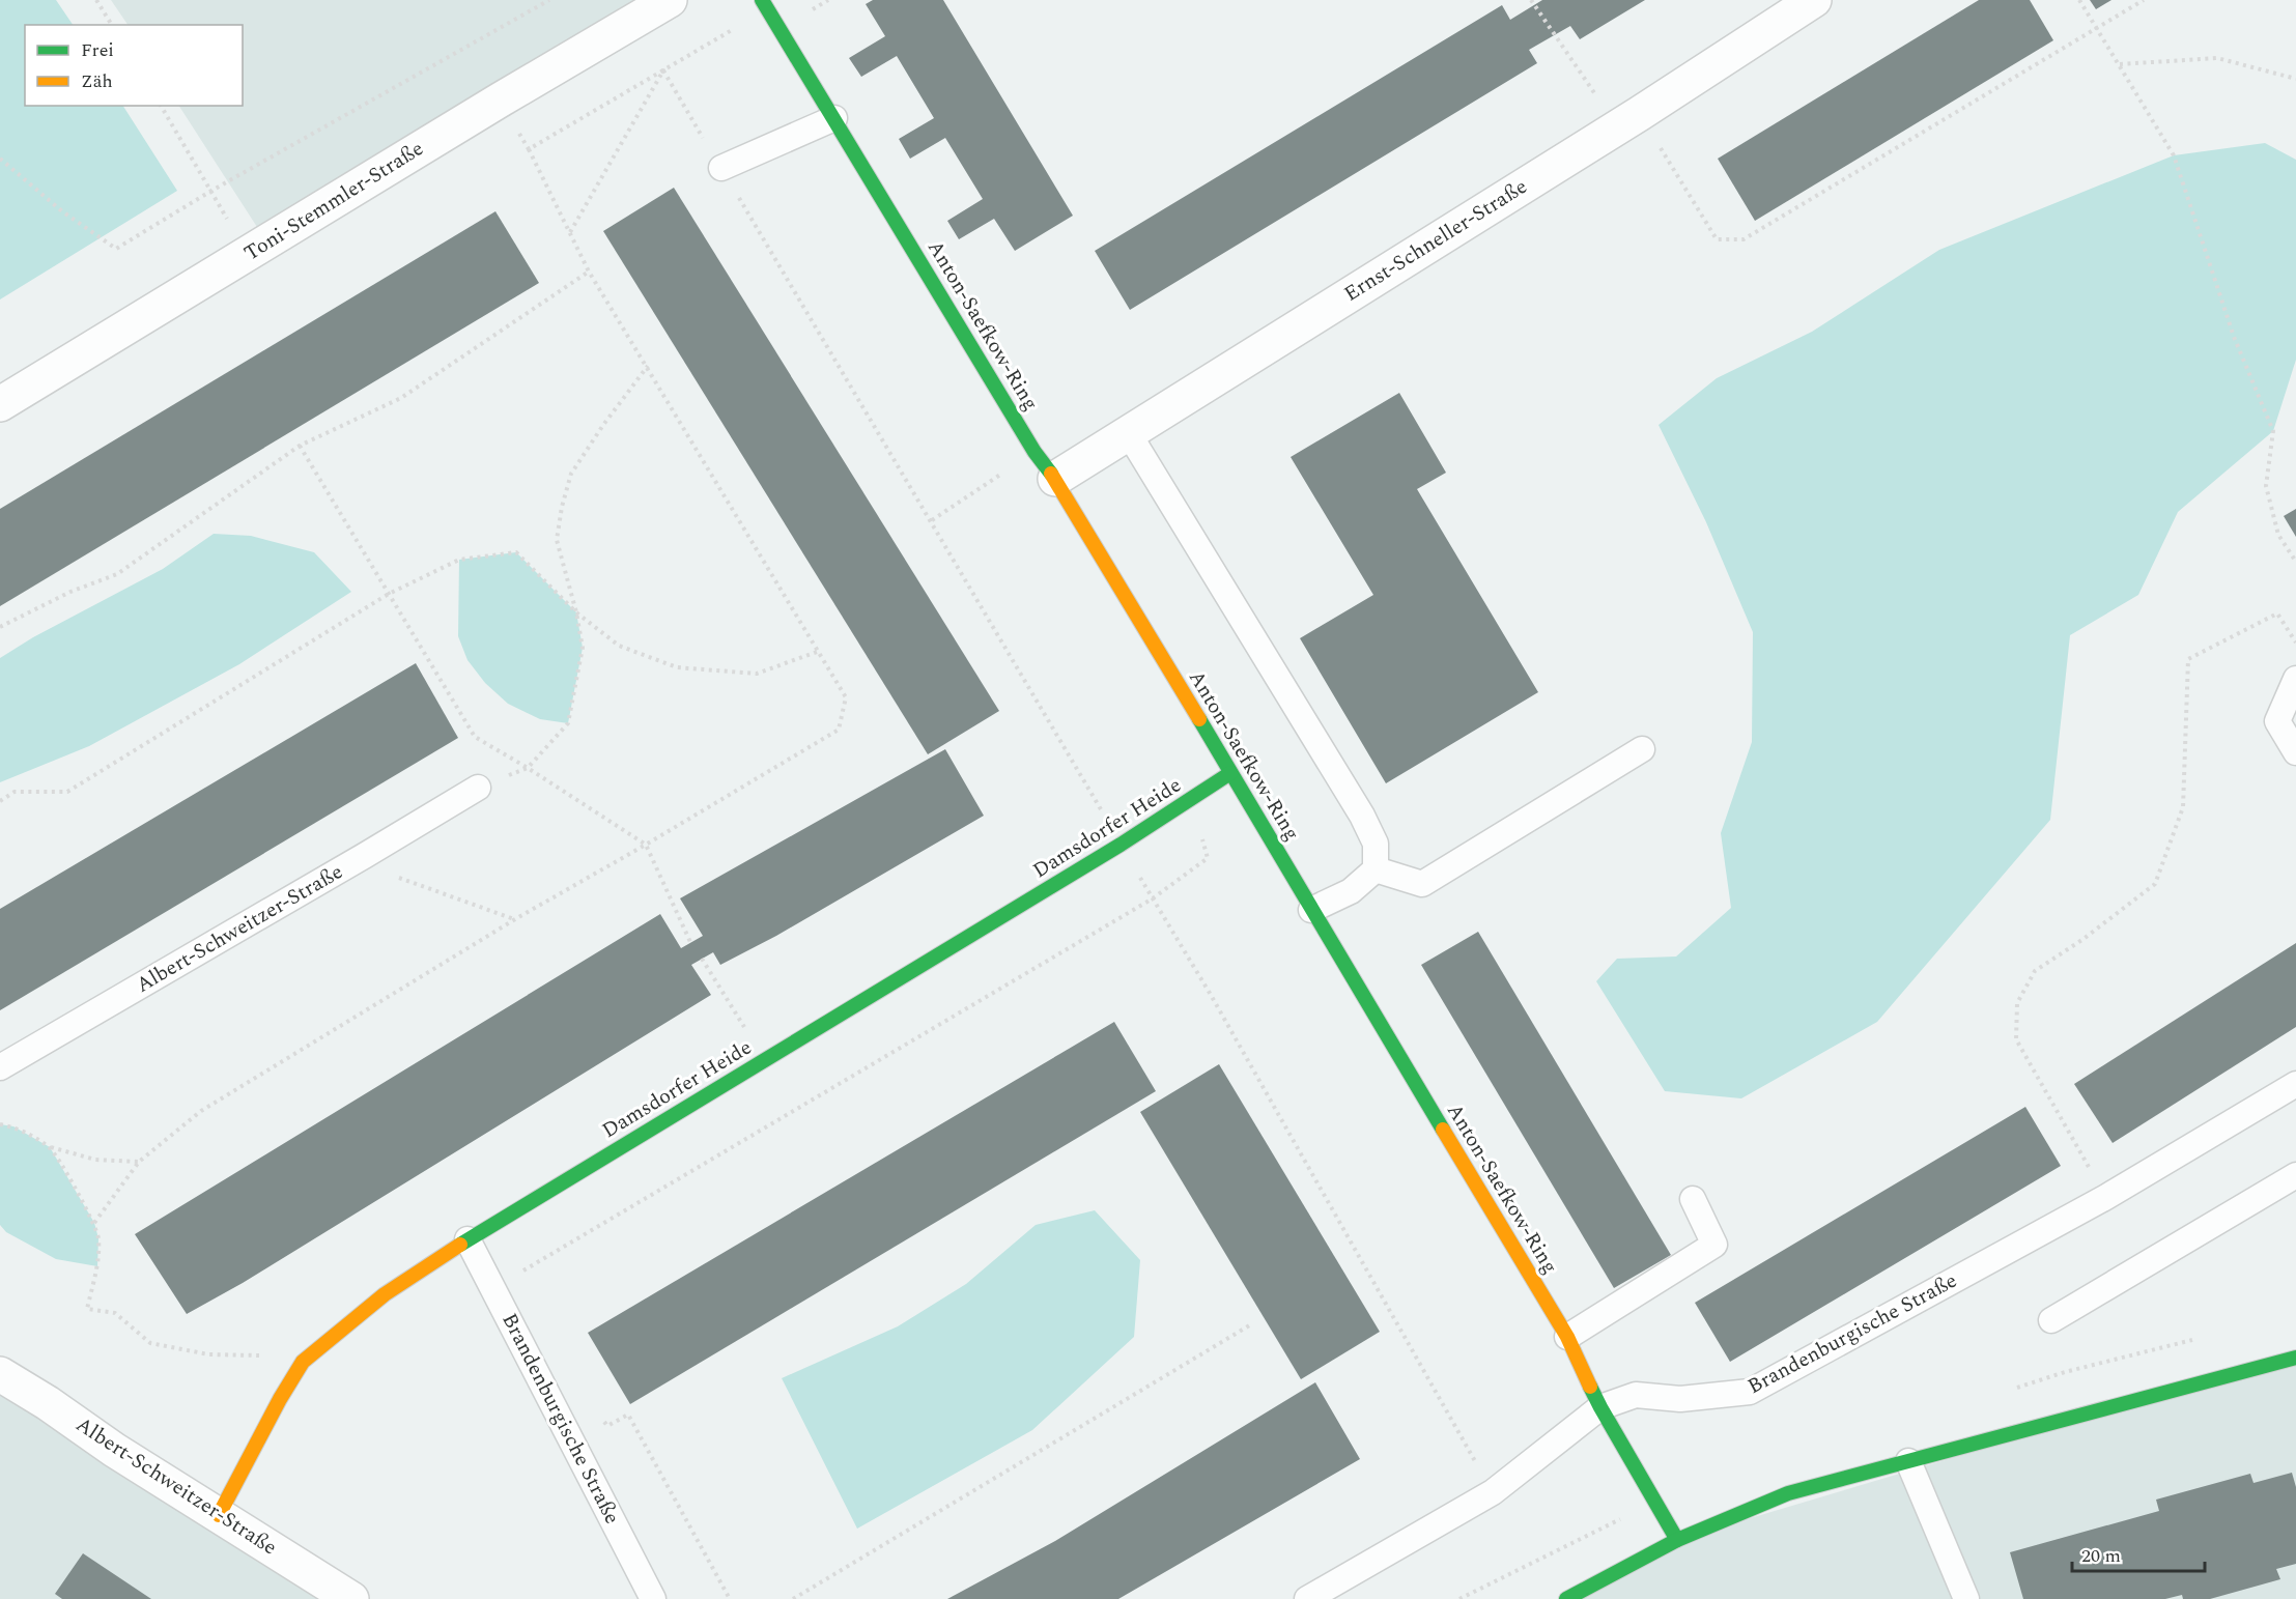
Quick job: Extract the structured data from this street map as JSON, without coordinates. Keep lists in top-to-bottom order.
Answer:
{
  "streets": {
    "street": [
      "Toni-Stemmler-Straße",
      "Ernst-Schneller-Straße",
      "Anton-Saefkow-Ring",
      "Damsdorfer Heide",
      "Albert-Schweitzer-Straße"
    ],
    "lane": ["Brandenburgische Straße"]
  },
  "crossings": [
    ["Ernst-Schneller-Straße", "Anton-Saefkow-Ring"],
    ["Anton-Saefkow-Ring", "Damsdorfer Heide"],
    ["Anton-Saefkow-Ring", "Brandenburgische Straße"],
    ["Damsdorfer Heide", "Albert-Schweitzer-Straße"],
    ["Damsdorfer Heide", "Brandenburgische Straße"]
  ],
  "legend": ["Frei", "Zäh"],
  "scale_bar": "20 m"
}
